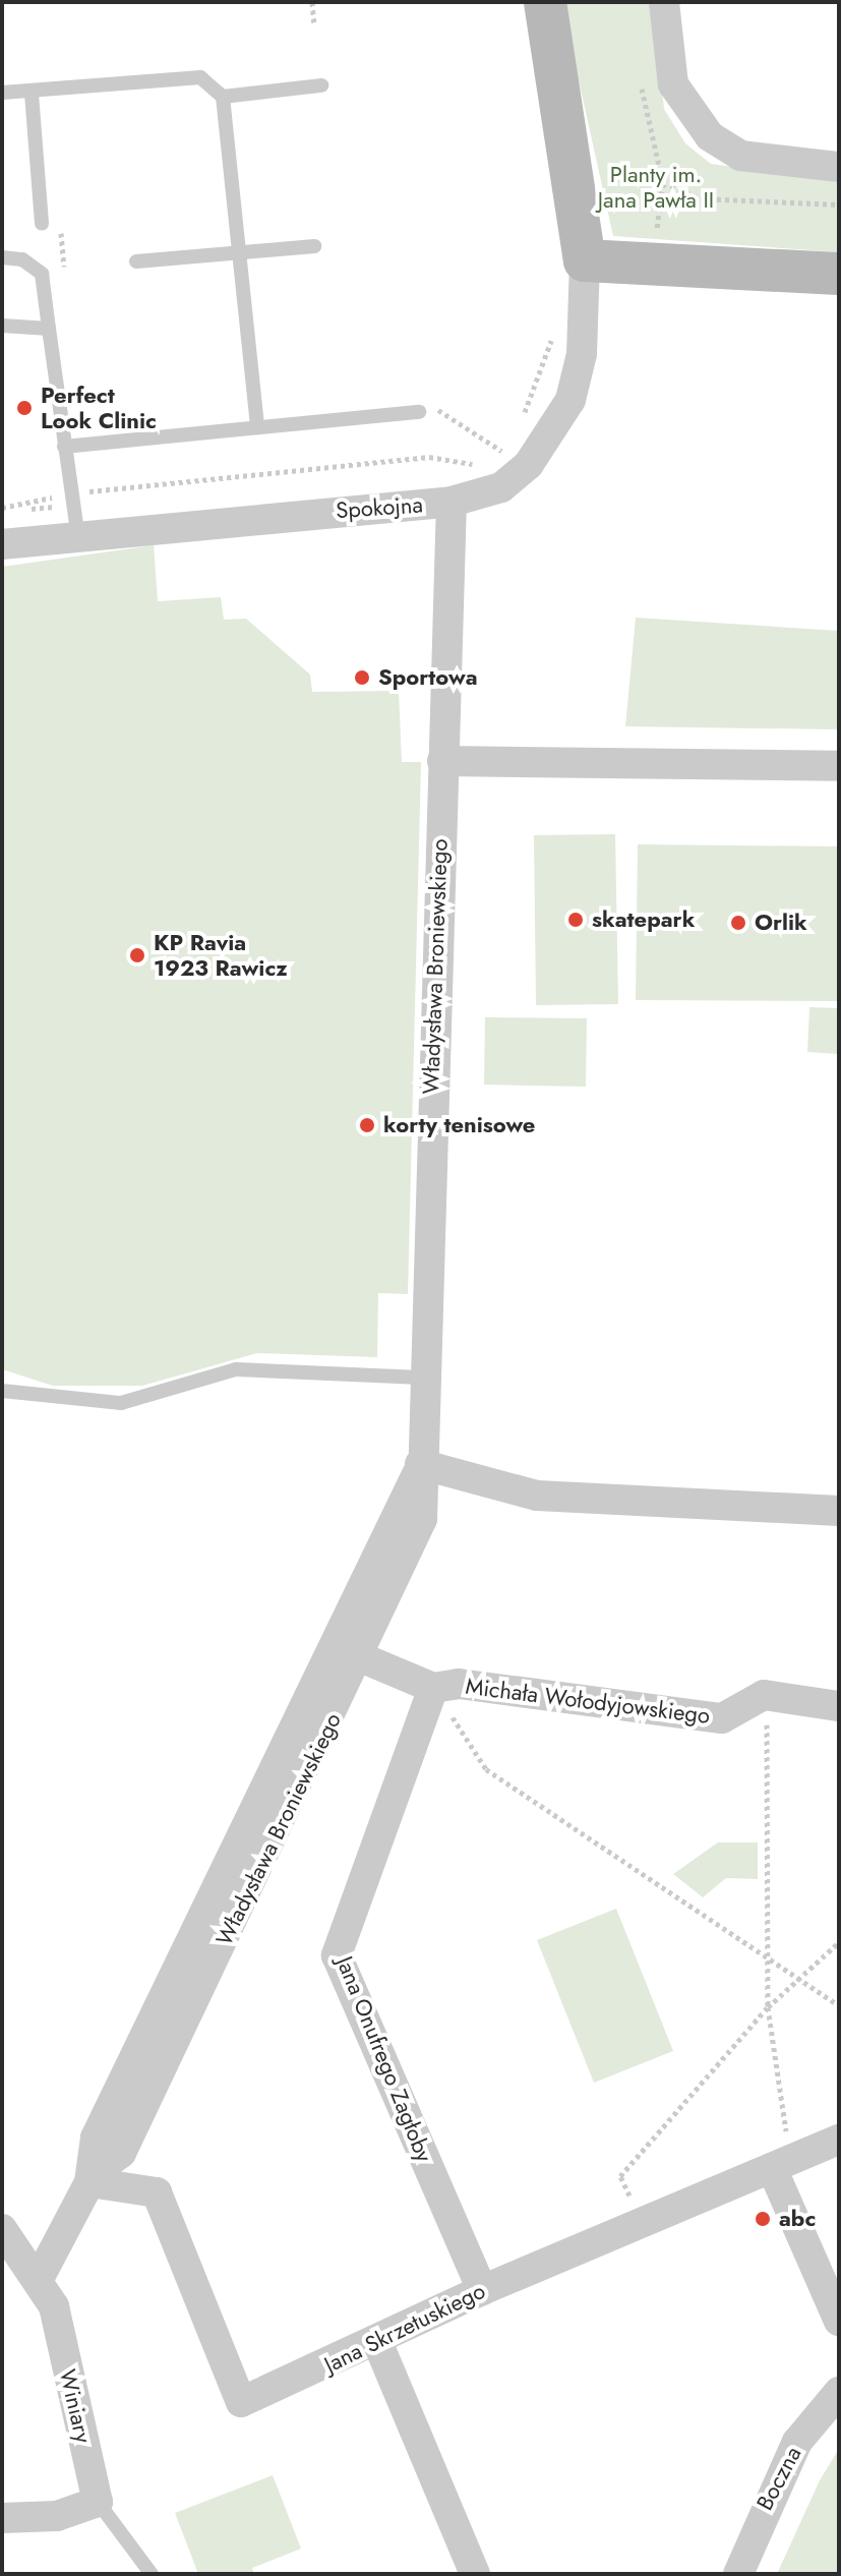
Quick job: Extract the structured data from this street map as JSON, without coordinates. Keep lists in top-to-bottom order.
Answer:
{
  "streets": {
    "street": [
      "Spokojna",
      "Władysława Broniewskiego",
      "Michała Wołodyjowskiego",
      "Jana Onufrego Zagłoby",
      "Jana Skrzetuskiego",
      "Winiary",
      "Boczna"
    ]
  },
  "crossings": [
    ["Spokojna", "Władysława Broniewskiego"],
    ["Władysława Broniewskiego", "Michała Wołodyjowskiego"],
    ["Władysława Broniewskiego", "Jana Skrzetuskiego"],
    ["Władysława Broniewskiego", "Winiary"],
    ["Michała Wołodyjowskiego", "Jana Onufrego Zagłoby"],
    ["Jana Onufrego Zagłoby", "Jana Skrzetuskiego"]
  ],
  "parks": ["Planty im. Jana Pawła II"],
  "places": [
    "Perfect Look Clinic",
    "Sportowa",
    "skatepark",
    "Orlik",
    "KP Ravia 1923 Rawicz",
    "korty tenisowe",
    "abc"
  ]
}
